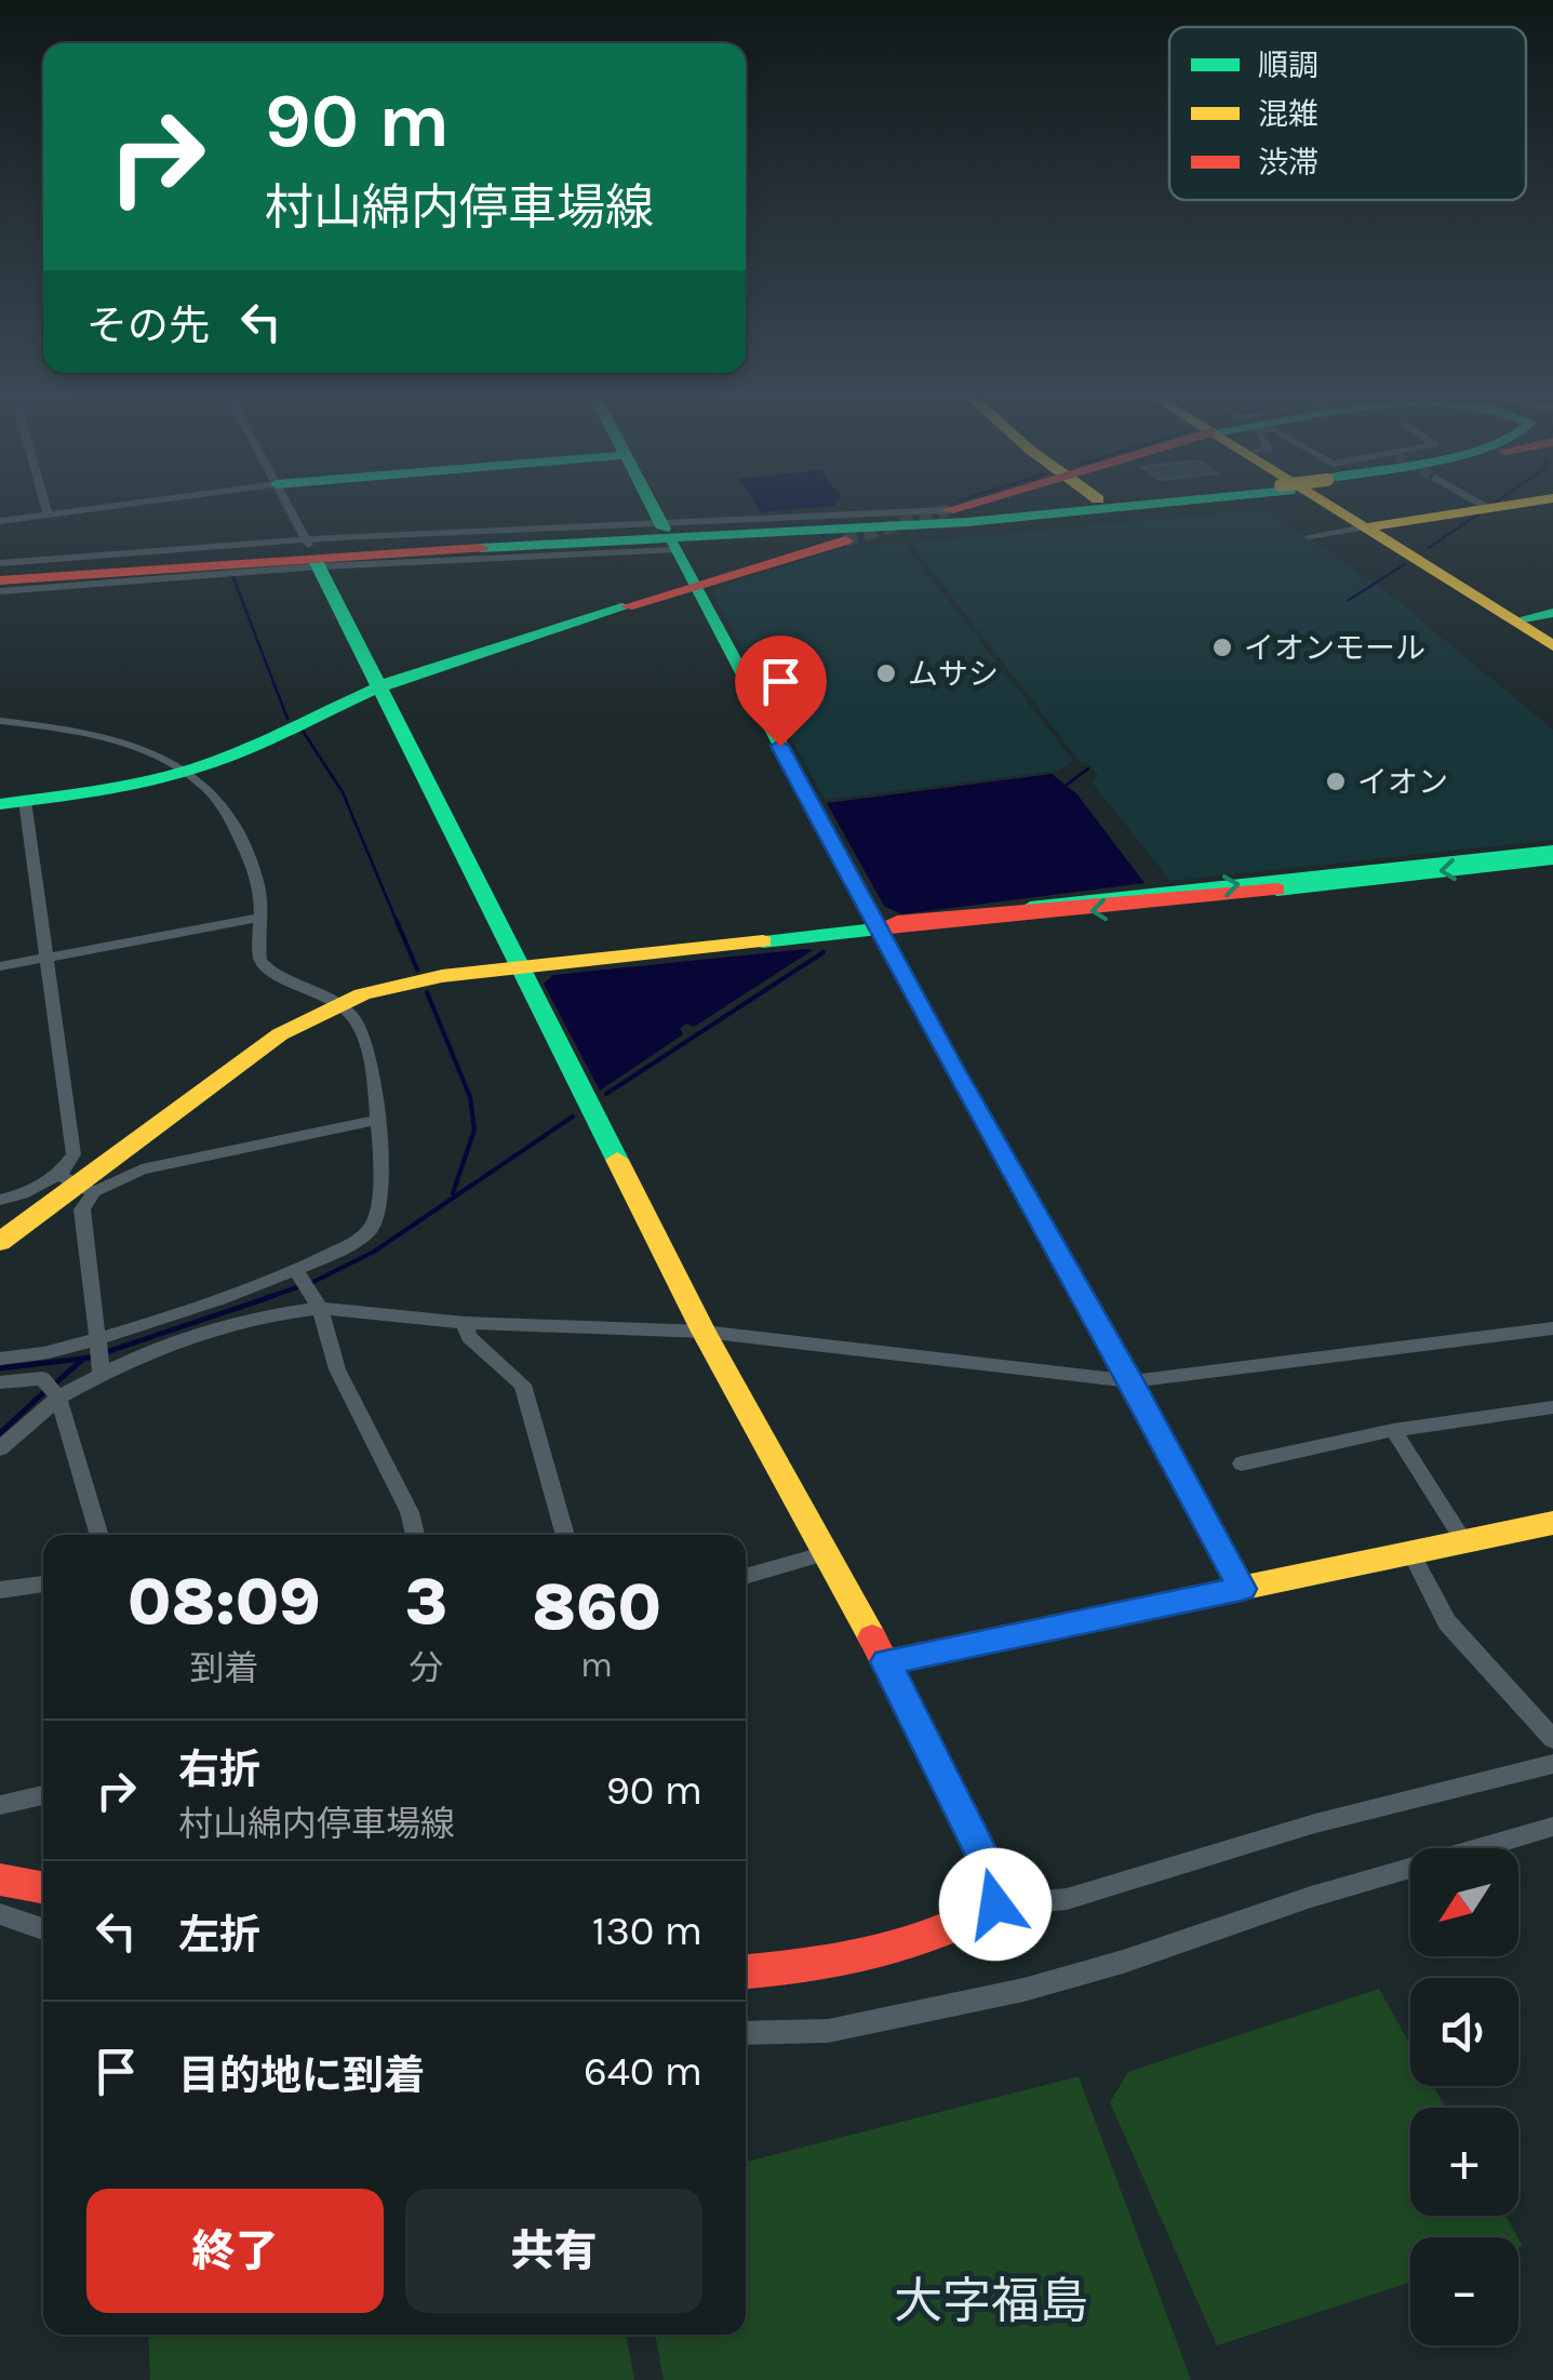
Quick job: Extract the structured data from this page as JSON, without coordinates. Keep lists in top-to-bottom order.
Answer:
{
  "districts": ["大字福島"],
  "places": ["イオンモール", "ムサシ", "イオン"],
  "legend": ["順調", "混雑", "渋滞"],
  "north": "bottom left",
  "page": {
    "turn": ["90 m", "村山綿内停車場線"],
    "then": "その先",
    "eta": [
      "08:09",
      "到着",
      "3",
      "分",
      "860",
      "m"
    ],
    "list": [
      {
        "name": "右折",
        "note": "村山綿内停車場線",
        "value": "90 m"
      },
      {
        "name": "左折",
        "value": "130 m"
      },
      {
        "name": "目的地に到着",
        "value": "640 m"
      }
    ],
    "map_buttons": ["+", "−"],
    "buttons": ["終了", "共有"]
  }
}
